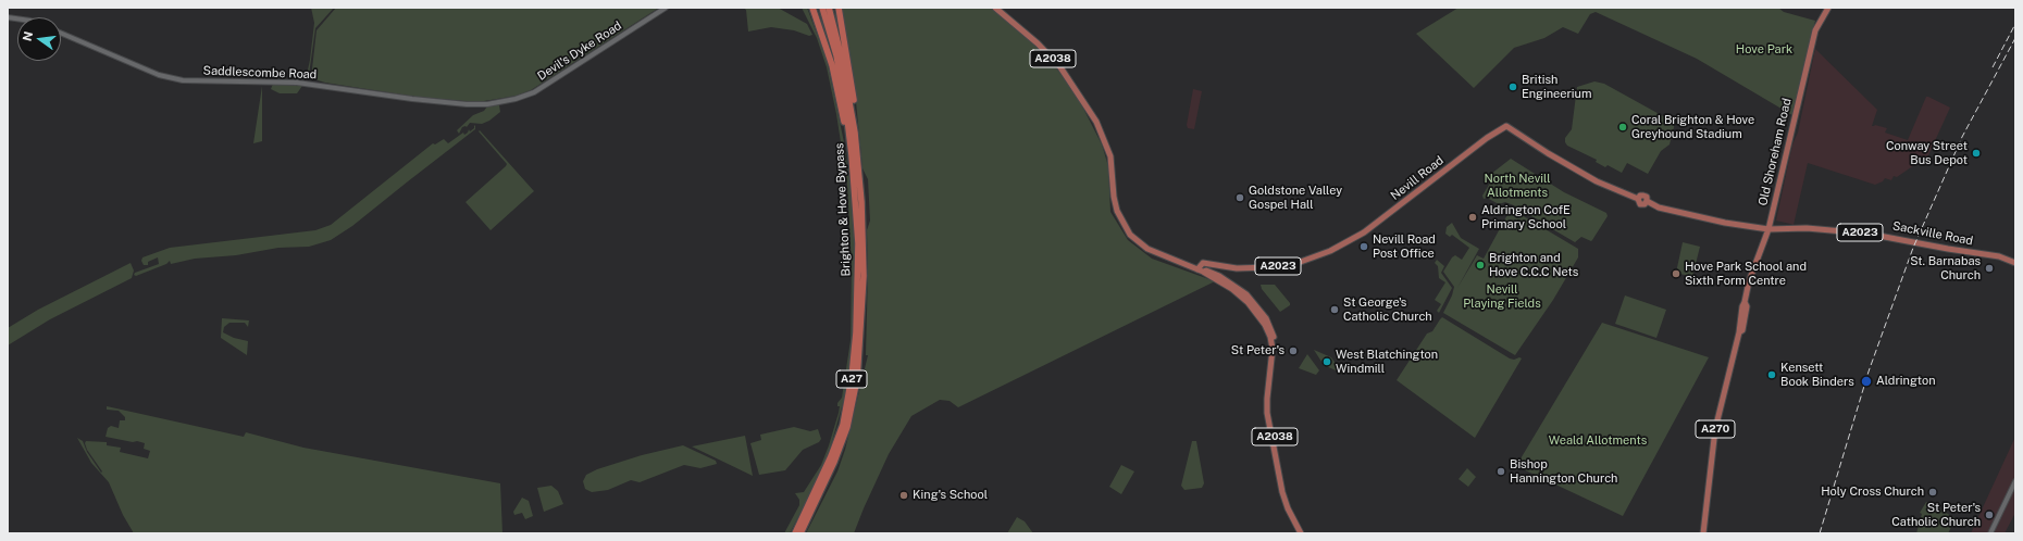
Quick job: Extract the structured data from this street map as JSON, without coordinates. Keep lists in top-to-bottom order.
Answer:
{
  "streets": {
    "highway": ["Brighton & Hove Bypass", "A27"],
    "main road": [
      "A2038",
      "Old Shoreham Road",
      "Nevill Road",
      "A2023",
      "Sackville Road",
      "A270"
    ],
    "street": ["Devil's Dyke Road", "Saddlescombe Road"]
  },
  "crossings": [
    ["Devil's Dyke Road", "Saddlescombe Road"],
    ["A2038", "Nevill Road"],
    ["Old Shoreham Road", "Nevill Road"],
    ["Old Shoreham Road", "Sackville Road"],
    ["Nevill Road", "Sackville Road"],
    ["Brighton & Hove Bypass", "A27"]
  ],
  "parks": [
    "Hove Park",
    "North Nevill Allotments",
    "Nevill Playing Fields",
    "Weald Allotments"
  ],
  "places": [
    "British Engineerium",
    "Coral Brighton & Hove Greyhound Stadium",
    "Conway Street Bus Depot",
    "Goldstone Valley Gospel Hall",
    "Aldrington CofE Primary School",
    "Nevill Road Post Office",
    "Brighton and Hove C.C.C Nets",
    "St. Barnabas Church",
    "Hove Park School and Sixth Form Centre",
    "St George's Catholic Church",
    "St Peter's",
    "West Blatchington Windmill",
    "Kensett Book Binders",
    "Aldrington",
    "Bishop Hannington Church",
    "Holy Cross Church",
    "King's School",
    "St Peter's Catholic Church"
  ],
  "north": "left"
}
